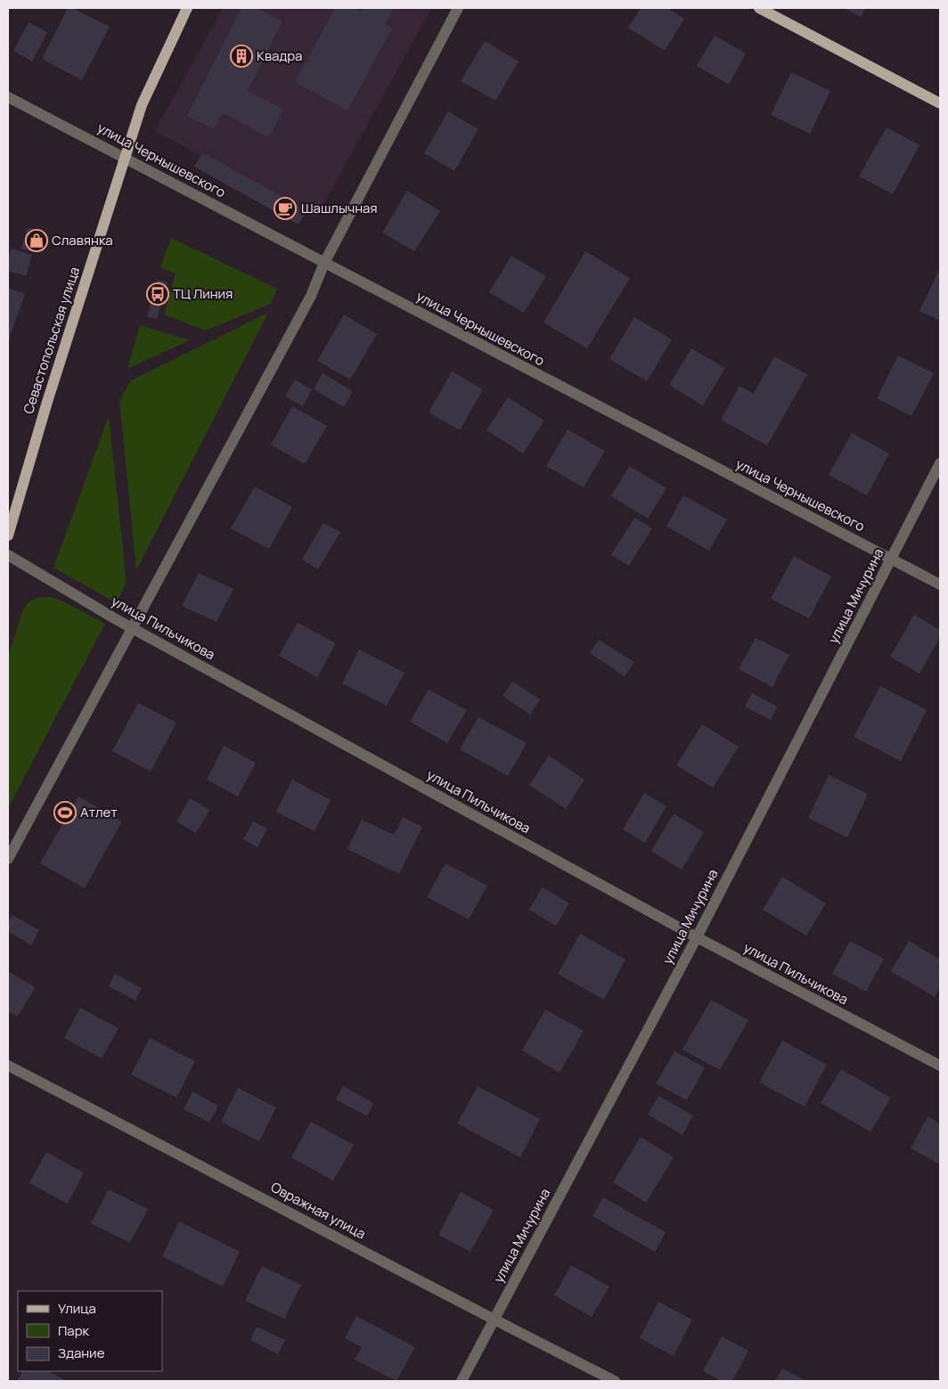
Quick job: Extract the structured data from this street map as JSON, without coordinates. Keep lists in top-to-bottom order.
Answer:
{
  "streets": {
    "main road": ["Севастопольская улица"],
    "street": [
      "улица Чернышевского",
      "улица Мичурина",
      "улица Пильчикова",
      "Овражная улица"
    ]
  },
  "crossings": [
    ["улица Чернышевского", "Севастопольская улица"],
    ["улица Чернышевского", "улица Мичурина"],
    ["улица Мичурина", "улица Пильчикова"],
    ["улица Мичурина", "Овражная улица"]
  ],
  "places": {
    "building": ["Квадра"],
    "cafe": ["Шашлычная"],
    "shop": ["Славянка"],
    "bus stop": ["ТЦ Линия"],
    "sports": ["Атлет"]
  },
  "legend": ["Улица", "Парк", "Здание"]
}
